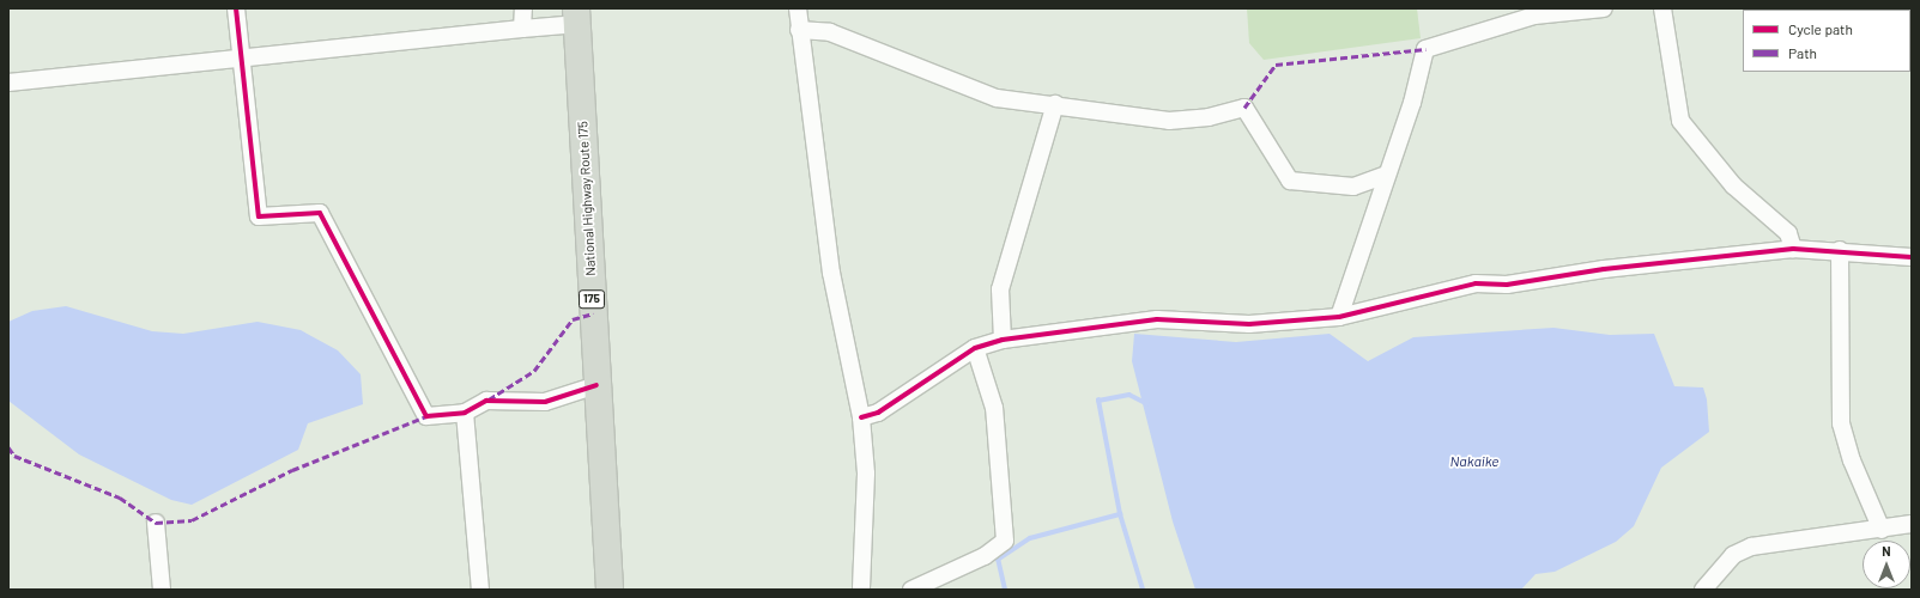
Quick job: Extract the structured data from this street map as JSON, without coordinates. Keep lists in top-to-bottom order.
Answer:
{
  "streets": {
    "highway": ["National Highway Route 175", "175"]
  },
  "water": ["Nakaike"],
  "legend": ["Cycle path", "Path"],
  "north": "top"
}
